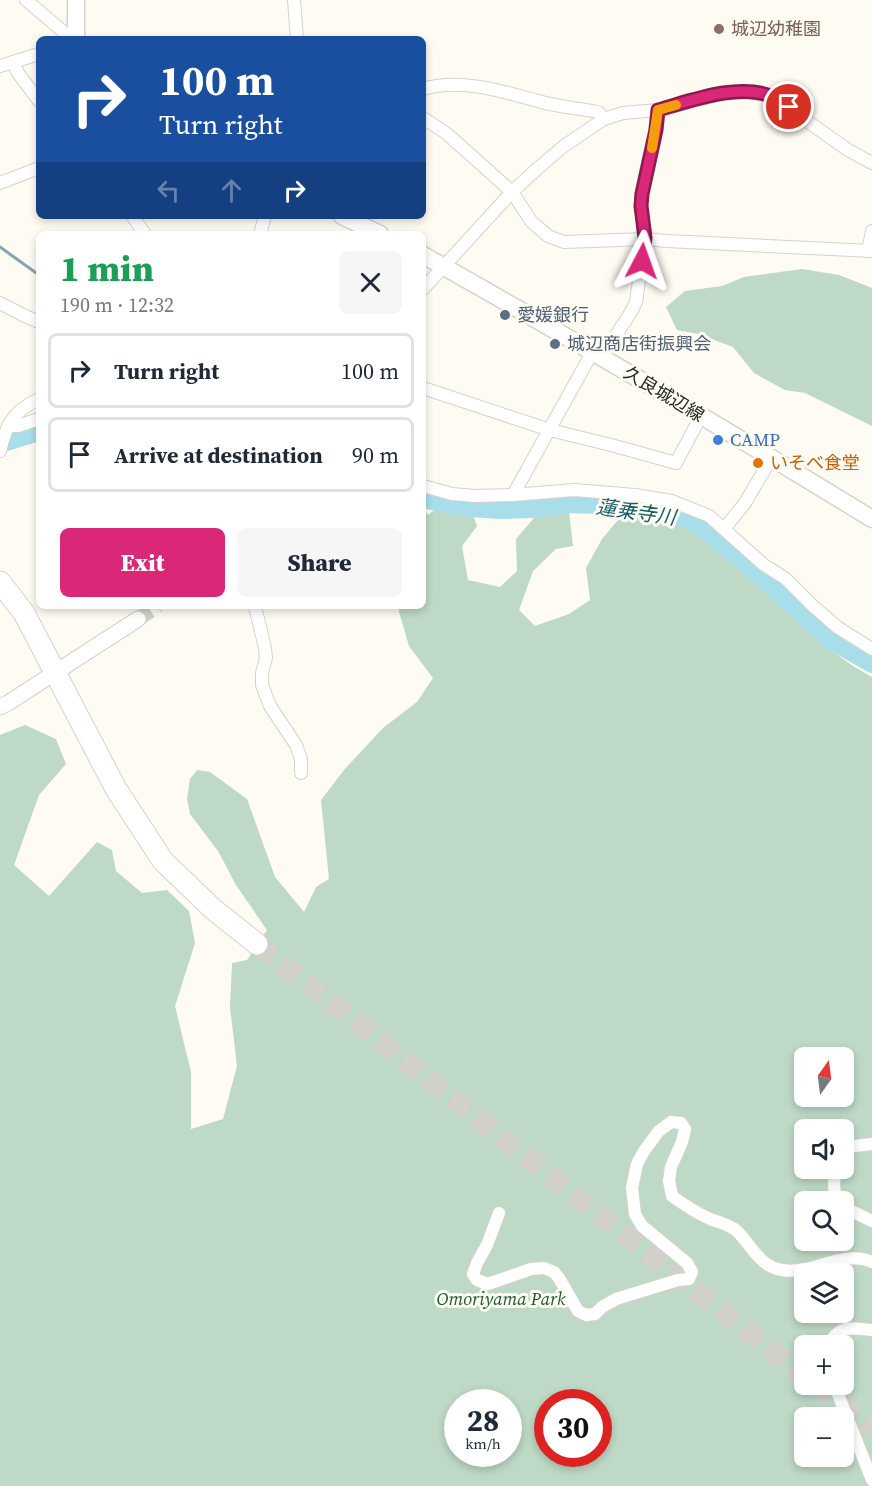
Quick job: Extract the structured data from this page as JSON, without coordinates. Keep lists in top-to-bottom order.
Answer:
{
  "streets": {
    "main road": ["久良城辺線"]
  },
  "water": ["蓮乗寺川"],
  "parks": ["Omoriyama Park"],
  "places": [
    "城辺幼稚園",
    "愛媛銀行",
    "城辺商店街振興会",
    "CAMP",
    "いそべ食堂"
  ],
  "north": "top",
  "page": {
    "turn": ["100 m", "Turn right"],
    "heading": ["1 min", "190 m · 12:32"],
    "list": [
      {
        "name": "Turn right",
        "value": "100 m"
      },
      {
        "name": "Arrive at destination",
        "value": "90 m"
      }
    ],
    "buttons": ["Exit", "Share"],
    "map_buttons": ["+", "−"],
    "speed": "28 km/h",
    "limit": "30"
  }
}
